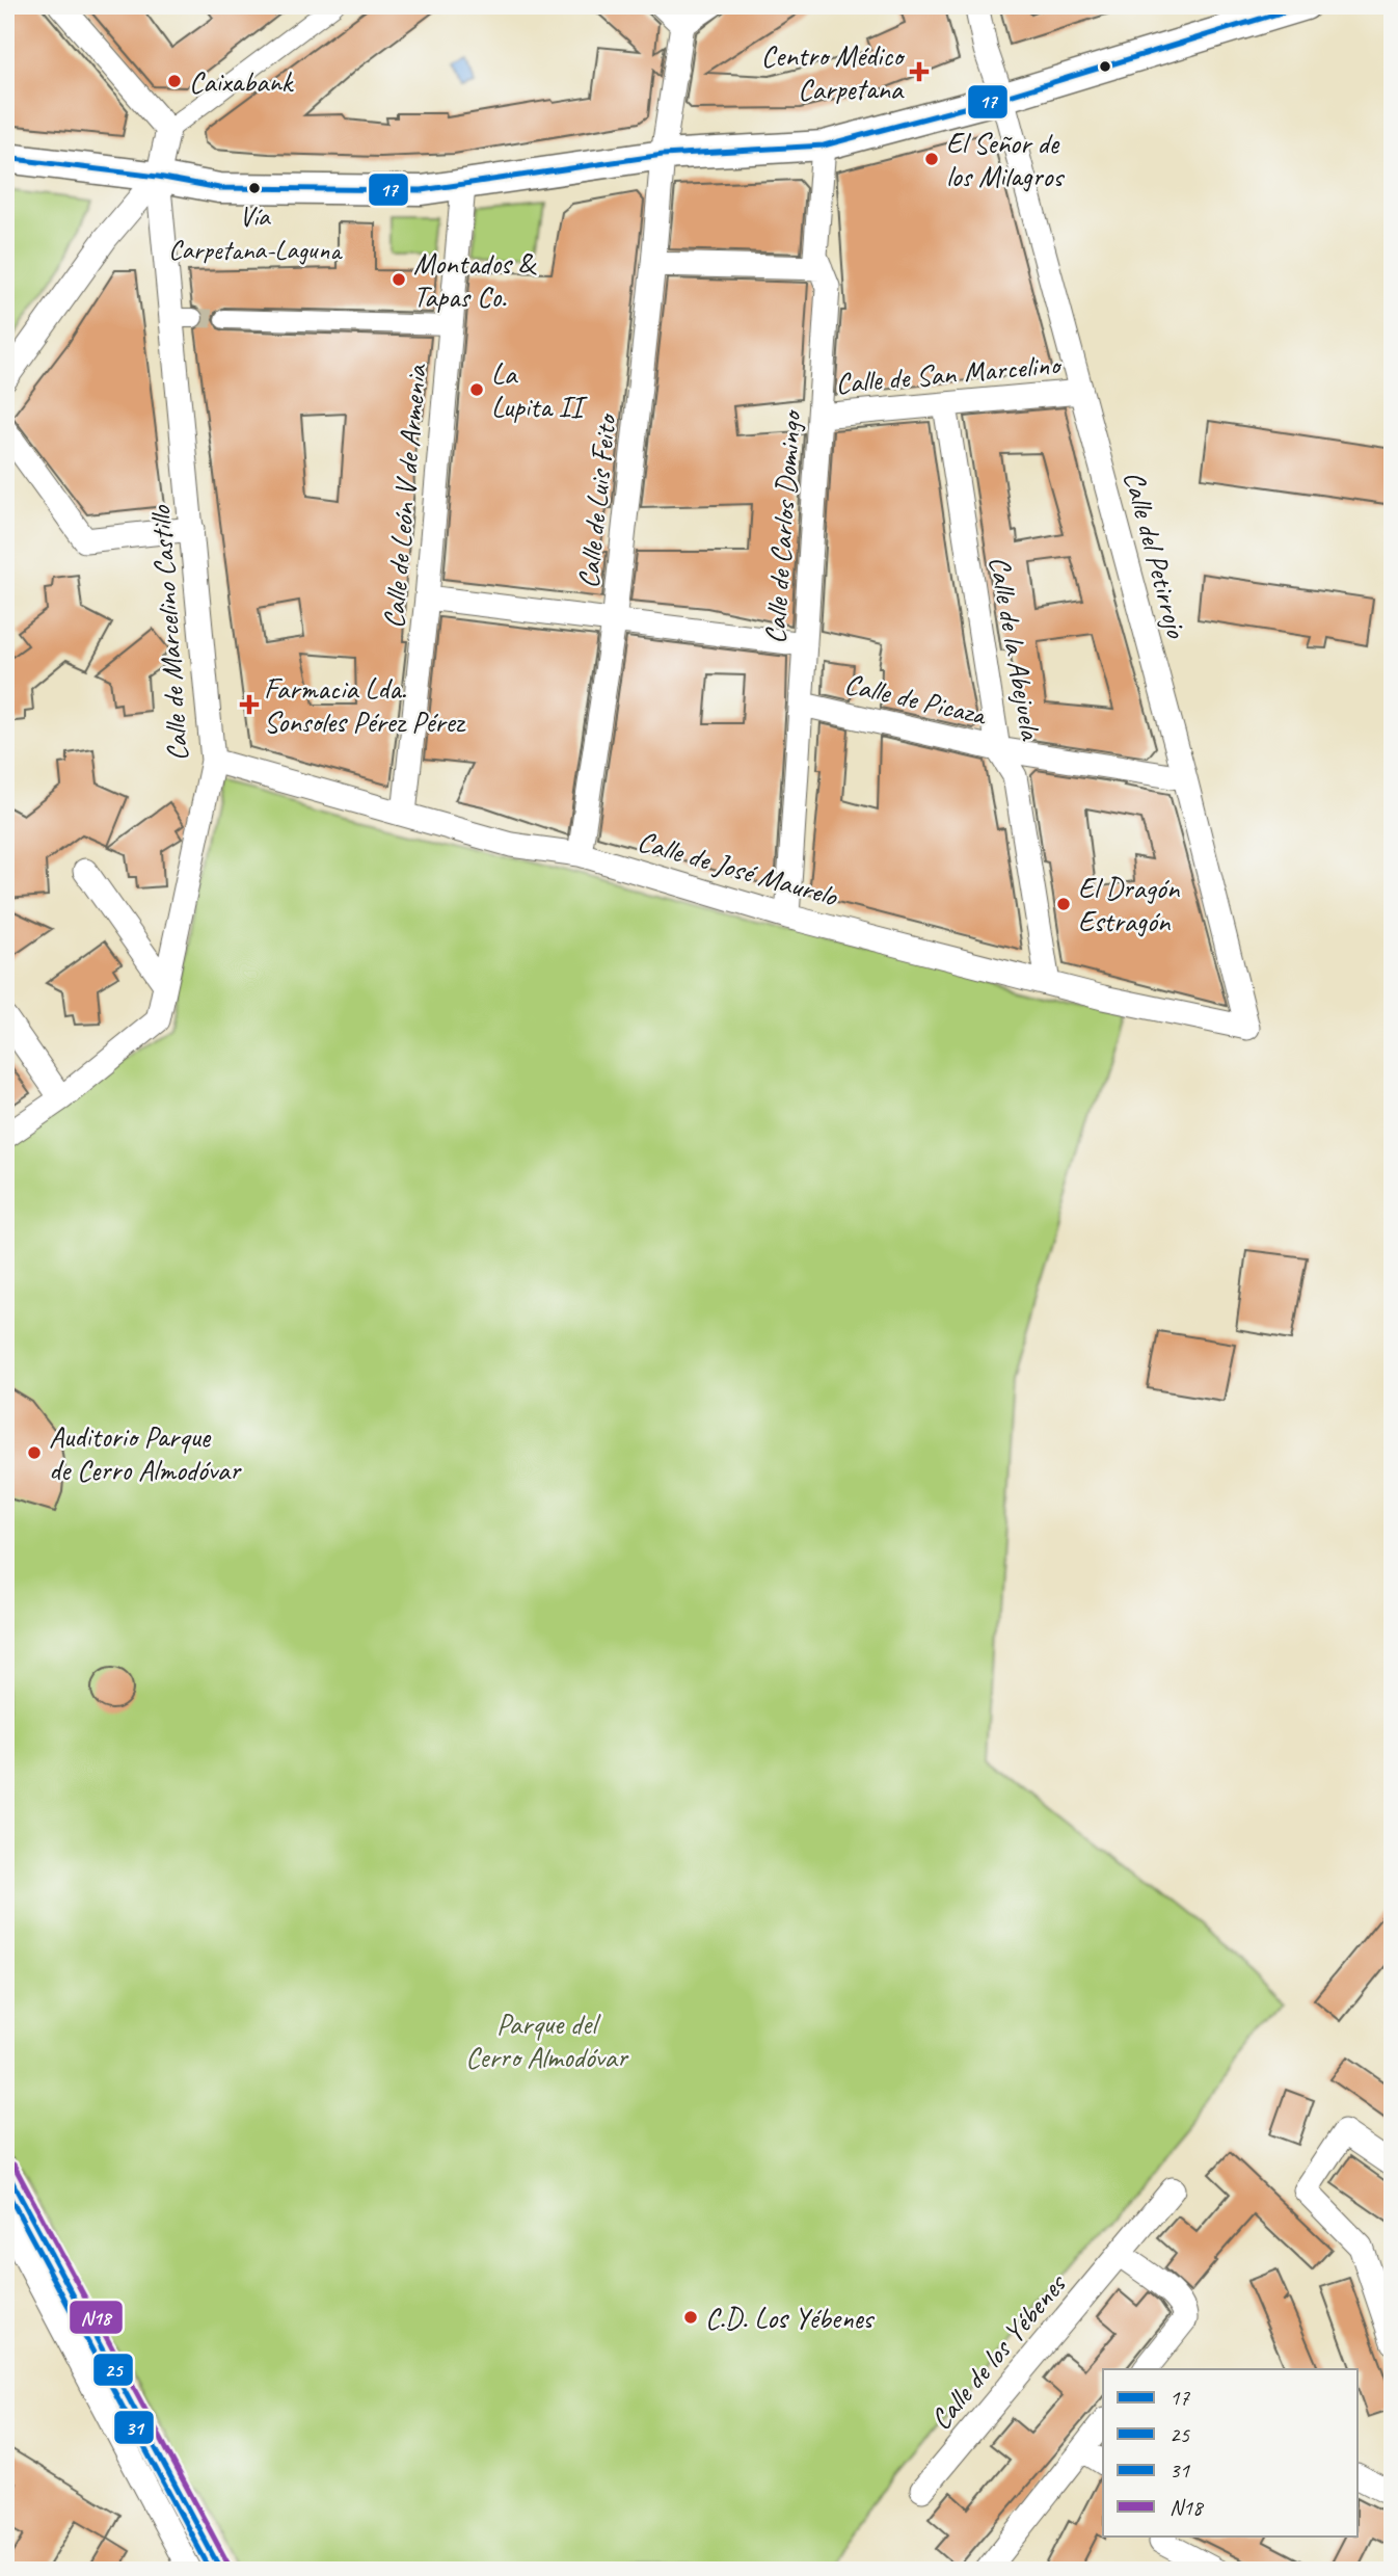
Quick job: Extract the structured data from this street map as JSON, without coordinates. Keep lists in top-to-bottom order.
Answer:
{
  "streets": {
    "street": [
      "Calle de San Marcelino",
      "Calle de León V de Armenia",
      "Calle de Luis Feito",
      "Calle de Carlos Domingo",
      "Calle del Petirrojo",
      "Calle de Marcelino Castillo",
      "Calle de la Abejuela",
      "Calle de Picaza",
      "Calle de José Maurelo",
      "Calle de los Yébenes"
    ]
  },
  "crossings": [
    ["Calle de San Marcelino", "Calle de Carlos Domingo"],
    ["Calle de San Marcelino", "Calle del Petirrojo"],
    ["Calle de San Marcelino", "Calle de la Abejuela"],
    ["Calle de León V de Armenia", "Calle de José Maurelo"],
    ["Calle de Luis Feito", "Calle de José Maurelo"],
    ["Calle de Carlos Domingo", "Calle de Picaza"],
    ["Calle de Carlos Domingo", "Calle de José Maurelo"],
    ["Calle del Petirrojo", "Calle de Picaza"],
    ["Calle del Petirrojo", "Calle de José Maurelo"],
    ["Calle de Marcelino Castillo", "Calle de José Maurelo"],
    ["Calle de la Abejuela", "Calle de Picaza"],
    ["Calle de la Abejuela", "Calle de José Maurelo"]
  ],
  "parks": ["Parque del Cerro Almodóvar"],
  "places": {
    "health": ["Centro Médico Carpetana", "Farmacia Lda. Sonsoles Pérez Pérez"],
    "other": [
      "Caixabank",
      "El Señor de los Milagros",
      "Vía Carpetana-Laguna",
      "Montados & Tapas Co.",
      "La Lupita II",
      "El Dragón Estragón",
      "Auditorio Parque de Cerro Almodóvar",
      "C.D. Los Yébenes"
    ]
  },
  "lines": [
    "transit line 17",
    "transit line N18",
    "transit line 25",
    "transit line 31"
  ],
  "legend": [
    "17",
    "25",
    "31",
    "N18"
  ]
}
